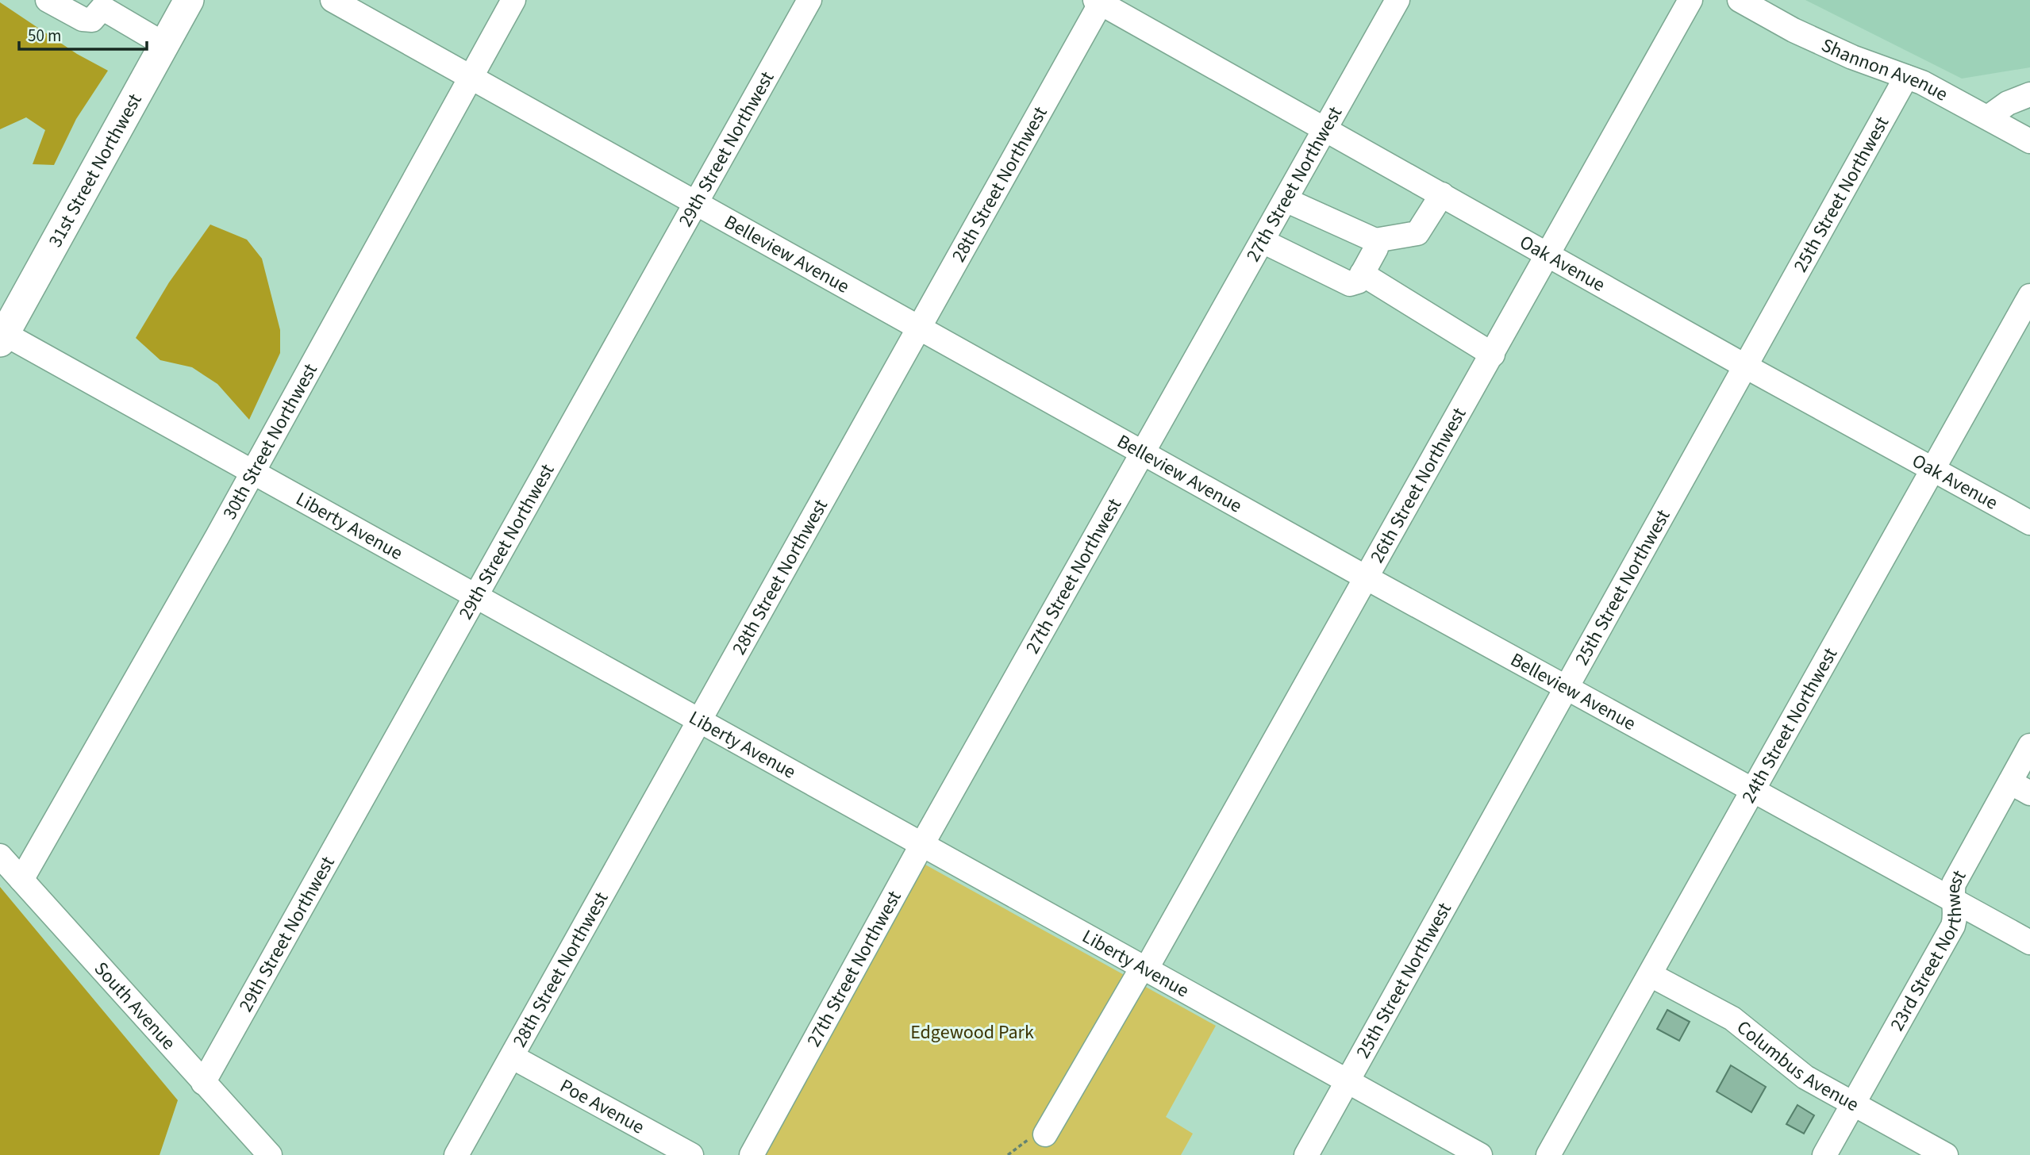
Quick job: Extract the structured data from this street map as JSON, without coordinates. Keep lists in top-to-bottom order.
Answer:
{
  "streets": {
    "main road": ["31st Street Northwest"],
    "street": [
      "Shannon Avenue",
      "29th Street Northwest",
      "28th Street Northwest",
      "27th Street Northwest",
      "25th Street Northwest",
      "Belleview Avenue",
      "Oak Avenue",
      "30th Street Northwest",
      "26th Street Northwest",
      "Liberty Avenue",
      "24th Street Northwest",
      "23rd Street Northwest",
      "South Avenue",
      "Columbus Avenue",
      "Poe Avenue"
    ]
  },
  "crossings": [
    ["Shannon Avenue", "25th Street Northwest"],
    ["29th Street Northwest", "Belleview Avenue"],
    ["29th Street Northwest", "Liberty Avenue"],
    ["29th Street Northwest", "South Avenue"],
    ["31st Street Northwest", "Liberty Avenue"],
    ["28th Street Northwest", "Belleview Avenue"],
    ["28th Street Northwest", "Oak Avenue"],
    ["28th Street Northwest", "Liberty Avenue"],
    ["28th Street Northwest", "Poe Avenue"],
    ["27th Street Northwest", "Belleview Avenue"],
    ["27th Street Northwest", "Oak Avenue"],
    ["27th Street Northwest", "Liberty Avenue"],
    ["25th Street Northwest", "Belleview Avenue"],
    ["25th Street Northwest", "Oak Avenue"],
    ["25th Street Northwest", "Liberty Avenue"],
    ["Belleview Avenue", "30th Street Northwest"],
    ["Belleview Avenue", "26th Street Northwest"],
    ["Belleview Avenue", "24th Street Northwest"],
    ["Belleview Avenue", "23rd Street Northwest"],
    ["Oak Avenue", "26th Street Northwest"],
    ["Oak Avenue", "24th Street Northwest"],
    ["30th Street Northwest", "Liberty Avenue"],
    ["30th Street Northwest", "South Avenue"],
    ["26th Street Northwest", "Liberty Avenue"],
    ["24th Street Northwest", "Columbus Avenue"],
    ["23rd Street Northwest", "Columbus Avenue"]
  ],
  "parks": ["Edgewood Park"],
  "scale_bar": "50 m"
}
